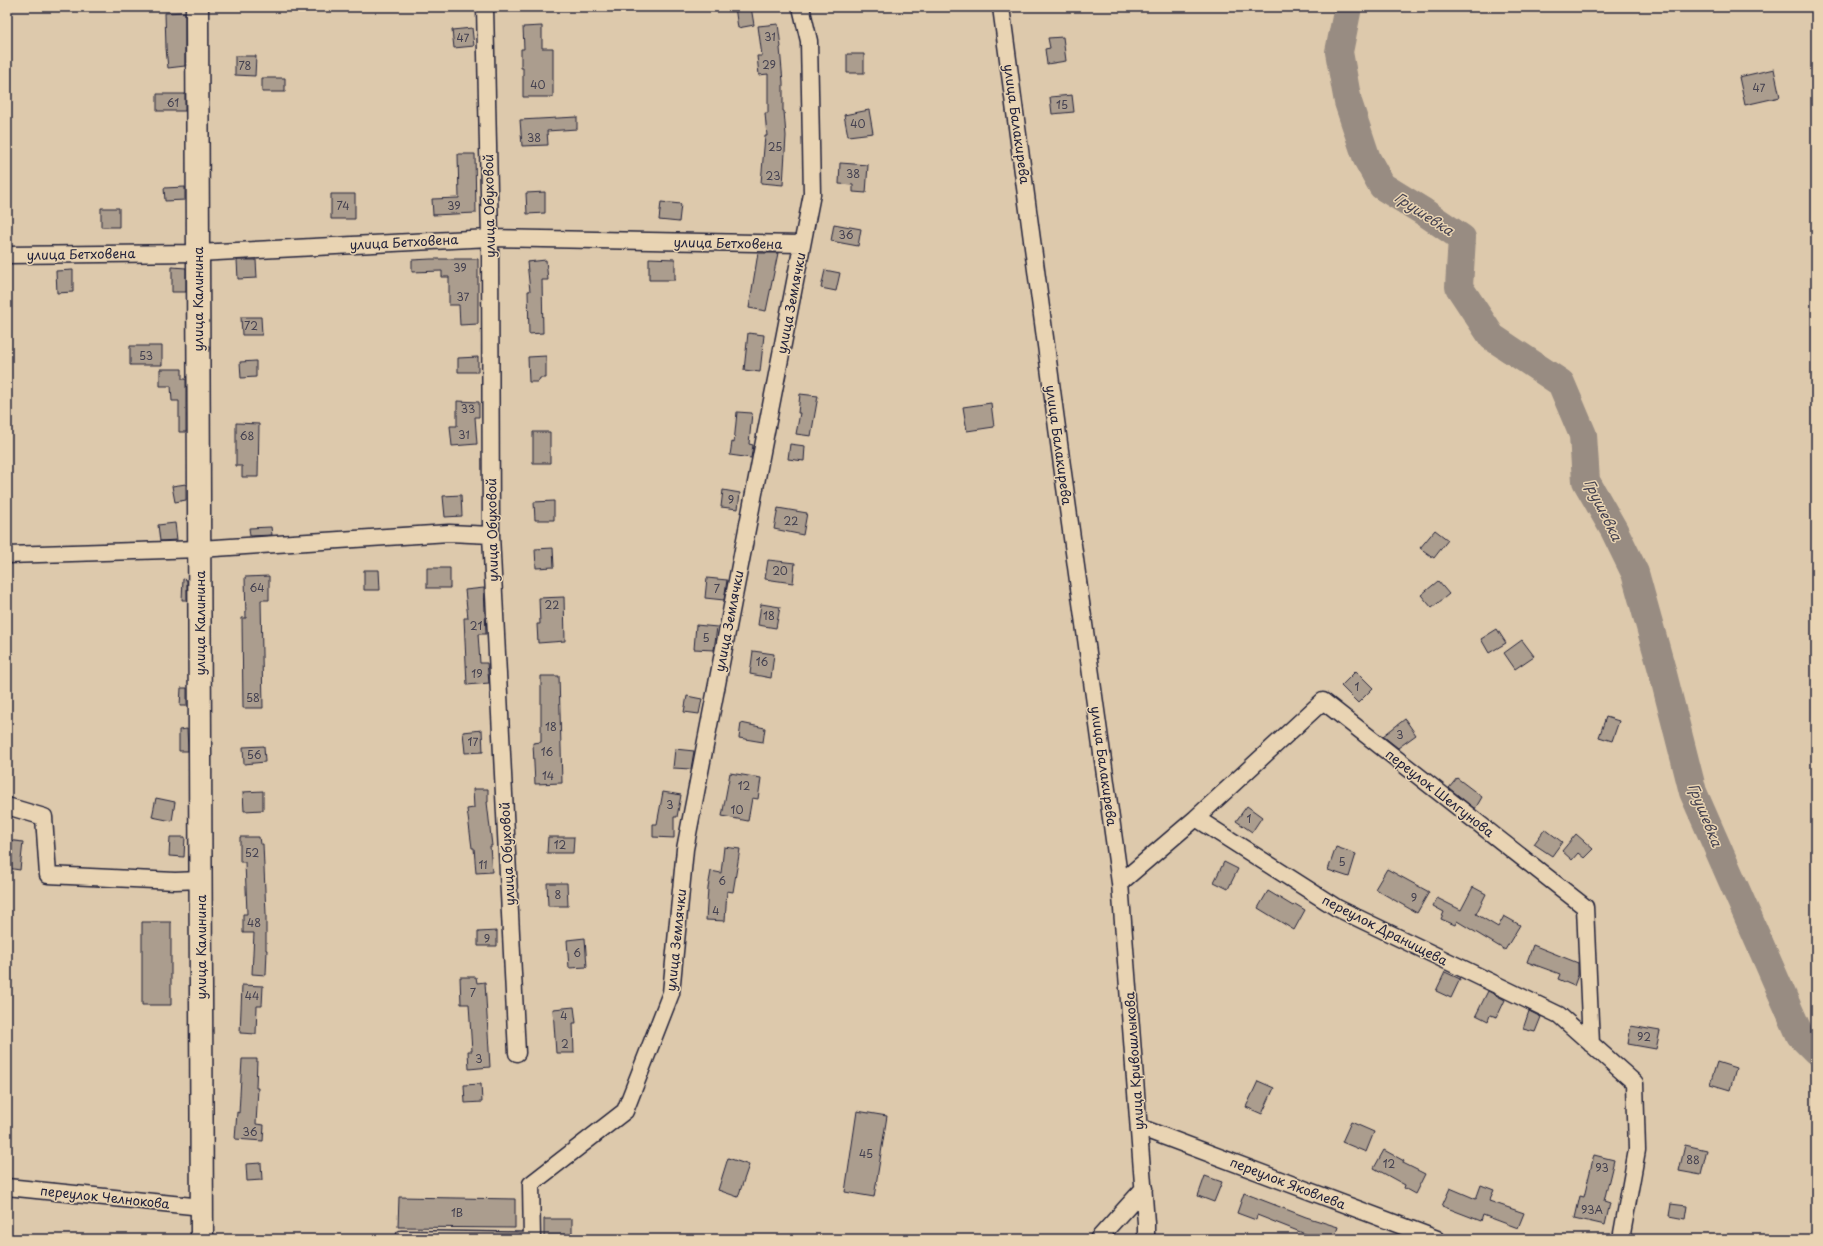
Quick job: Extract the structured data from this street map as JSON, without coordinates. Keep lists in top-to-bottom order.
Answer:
{
  "streets": {
    "street": [
      "улица Балакирева",
      "улица Обуховой",
      "улица Бетховена",
      "улица Калинина",
      "улица Землячки",
      "переулок Шелгунова",
      "переулок Дранищева",
      "улица Кривошлыкова",
      "переулок Яковлева",
      "переулок Челнокова"
    ]
  },
  "crossings": [
    ["улица Балакирева", "улица Кривошлыкова"],
    ["улица Обуховой", "улица Бетховена"],
    ["улица Бетховена", "улица Калинина"],
    ["улица Бетховена", "улица Землячки"],
    ["улица Калинина", "переулок Челнокова"],
    ["переулок Шелгунова", "переулок Дранищева"],
    ["улица Кривошлыкова", "переулок Яковлева"]
  ],
  "water": ["Грушевка"],
  "house_numbers": [
    "31",
    "47",
    "29",
    "78",
    "40",
    "47",
    "61",
    "15",
    "40",
    "38",
    "25",
    "38",
    "23",
    "74",
    "39",
    "36",
    "39",
    "37",
    "72",
    "53",
    "33",
    "31",
    "68",
    "9",
    "22",
    "20",
    "64",
    "7",
    "22",
    "18",
    "21",
    "5",
    "16",
    "19",
    "1",
    "58",
    "18",
    "3",
    "17",
    "16",
    "56",
    "14",
    "12",
    "3",
    "10",
    "1",
    "12",
    "52",
    "5",
    "11",
    "6",
    "8",
    "9",
    "4",
    "48",
    "9",
    "6",
    "7",
    "44",
    "4",
    "92",
    "2",
    "3",
    "36",
    "45",
    "88",
    "12",
    "93",
    "93А",
    "1В"
  ]
}
